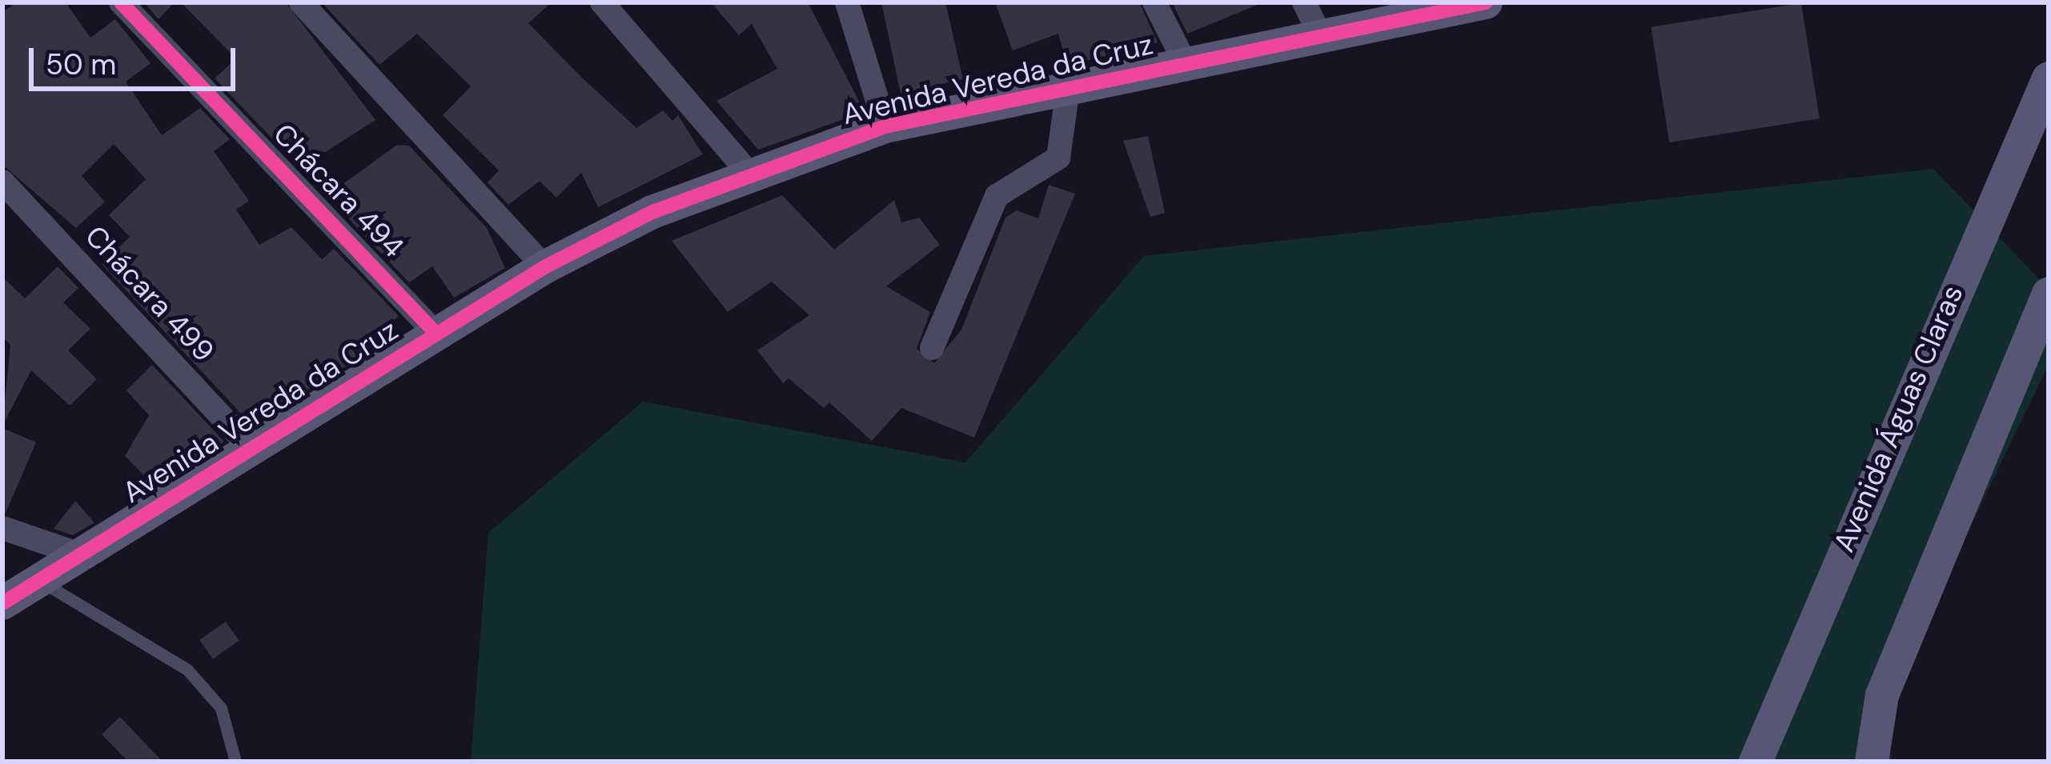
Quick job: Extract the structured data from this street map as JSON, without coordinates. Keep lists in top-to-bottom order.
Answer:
{
  "streets": {
    "street": [
      "Avenida Vereda da Cruz",
      "Chácara 494",
      "Chácara 499",
      "Avenida Águas Claras"
    ]
  },
  "crossings": [
    ["Avenida Vereda da Cruz", "Chácara 494"],
    ["Avenida Vereda da Cruz", "Chácara 499"]
  ],
  "scale_bar": "50 m"
}
